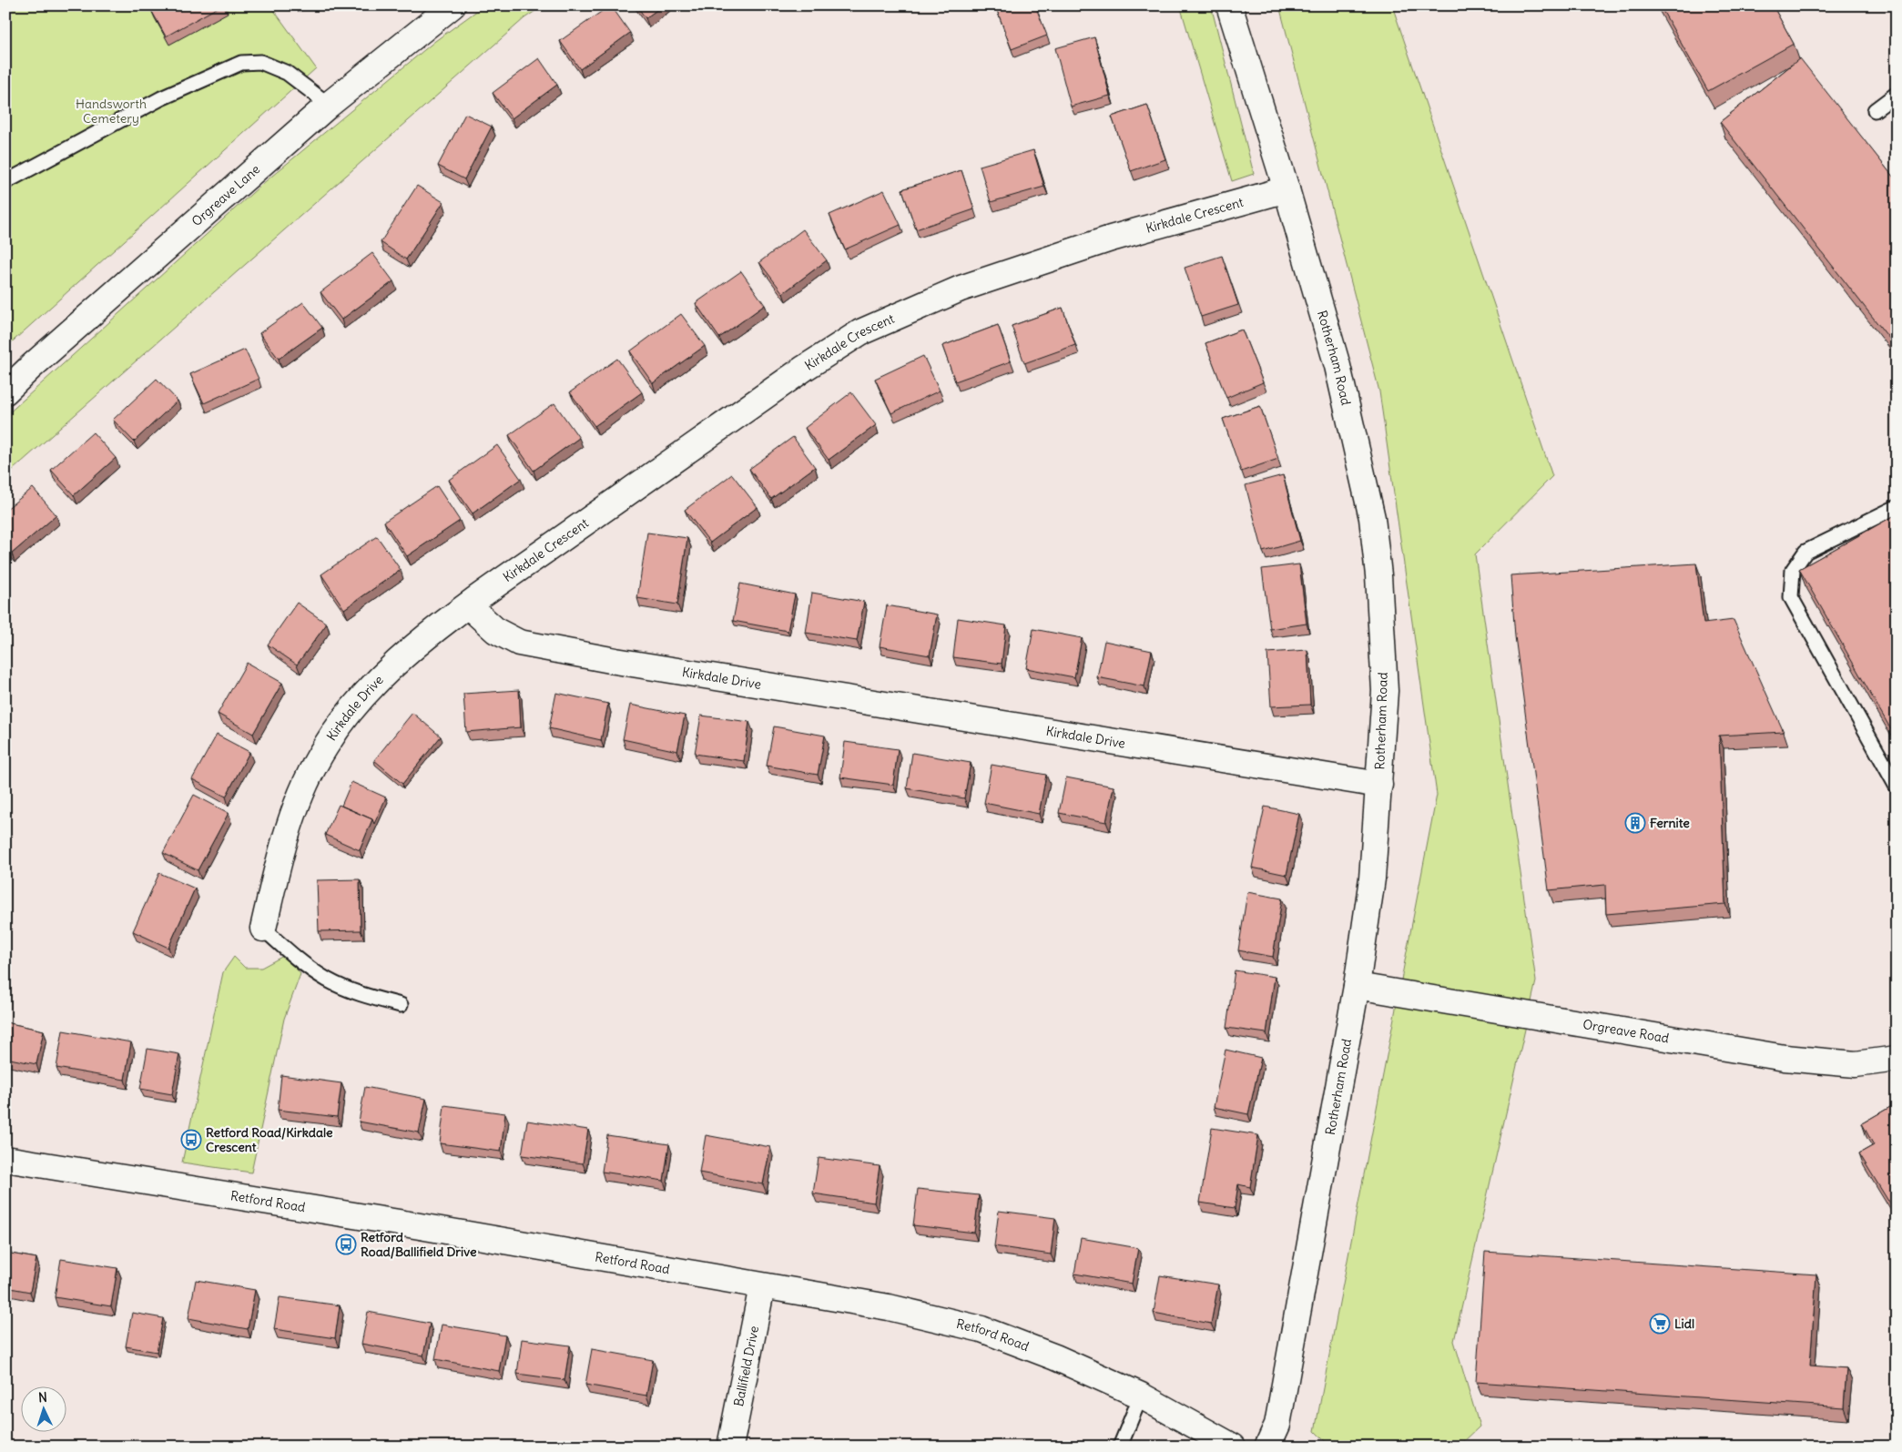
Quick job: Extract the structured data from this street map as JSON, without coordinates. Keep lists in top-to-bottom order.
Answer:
{
  "streets": {
    "main road": [
      "Orgreave Lane",
      "Kirkdale Crescent",
      "Rotherham Road",
      "Kirkdale Drive",
      "Orgreave Road",
      "Retford Road",
      "Ballifield Drive"
    ]
  },
  "crossings": [
    ["Kirkdale Crescent", "Rotherham Road"],
    ["Kirkdale Crescent", "Kirkdale Drive"],
    ["Rotherham Road", "Kirkdale Drive"],
    ["Rotherham Road", "Orgreave Road"],
    ["Retford Road", "Ballifield Drive"]
  ],
  "parks": ["Handsworth Cemetery"],
  "places": {
    "building": ["Fernite"],
    "bus stop": ["Retford Road/Kirkdale Crescent", "Retford Road/Ballifield Drive"],
    "supermarket": ["Lidl"]
  },
  "north": "top"
}
